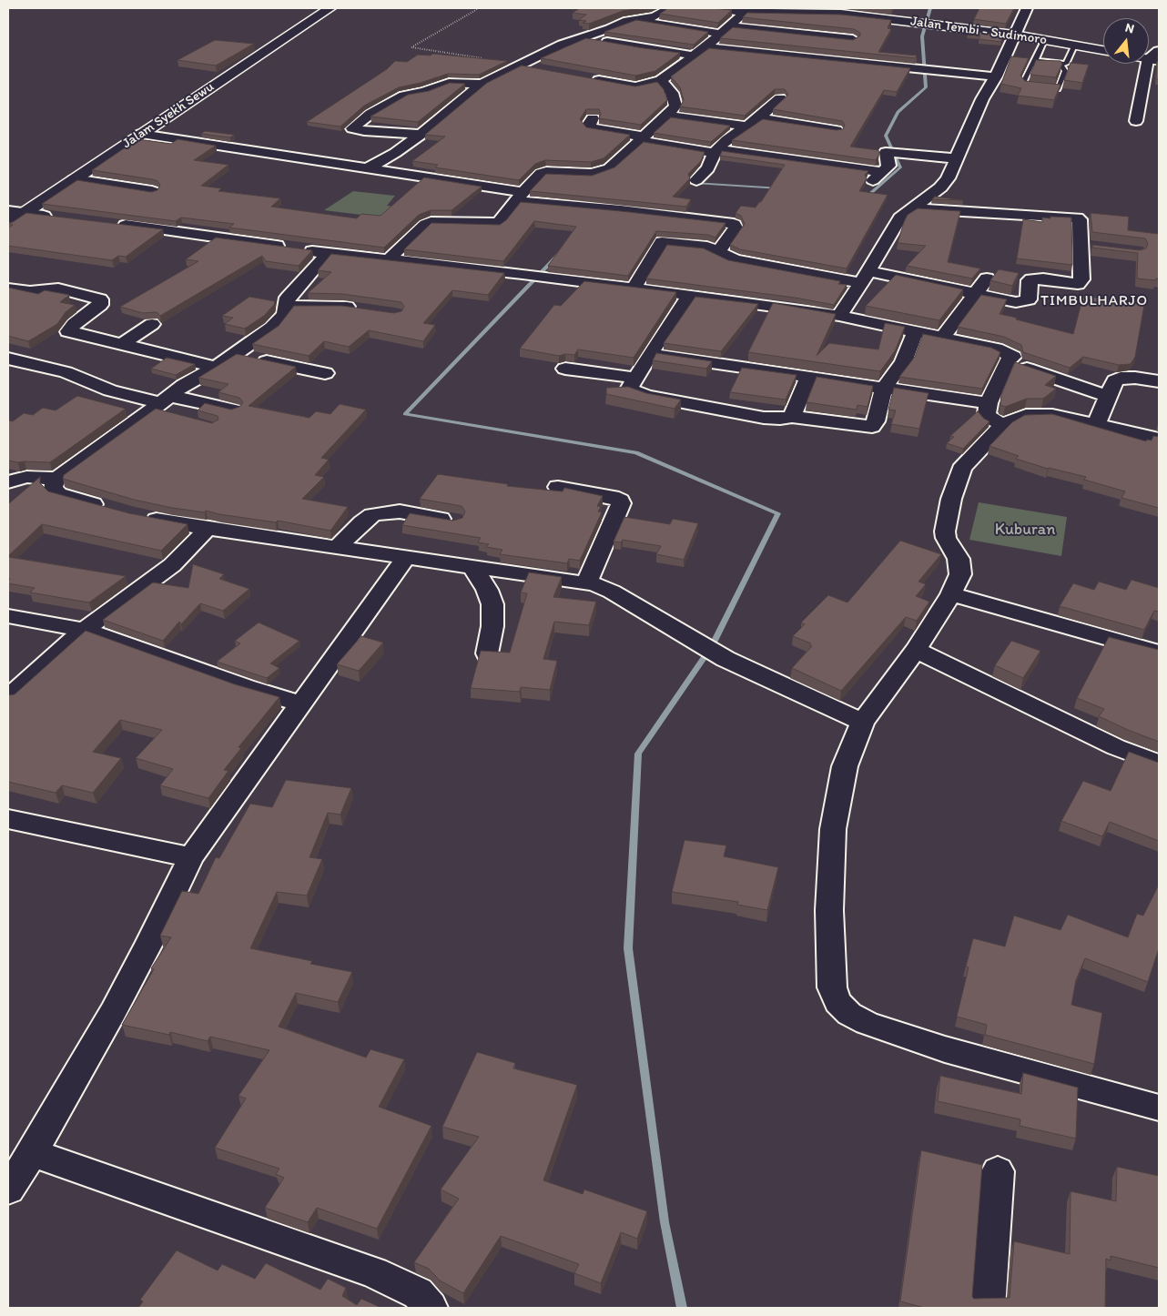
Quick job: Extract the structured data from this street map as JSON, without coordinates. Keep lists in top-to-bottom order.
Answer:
{
  "streets": {
    "street": ["Jalan Tembi - Sudimoro", "Jalam Syekh Sewu"]
  },
  "districts": ["TIMBULHARJO"],
  "parks": ["Kuburan"],
  "north": "top"
}
